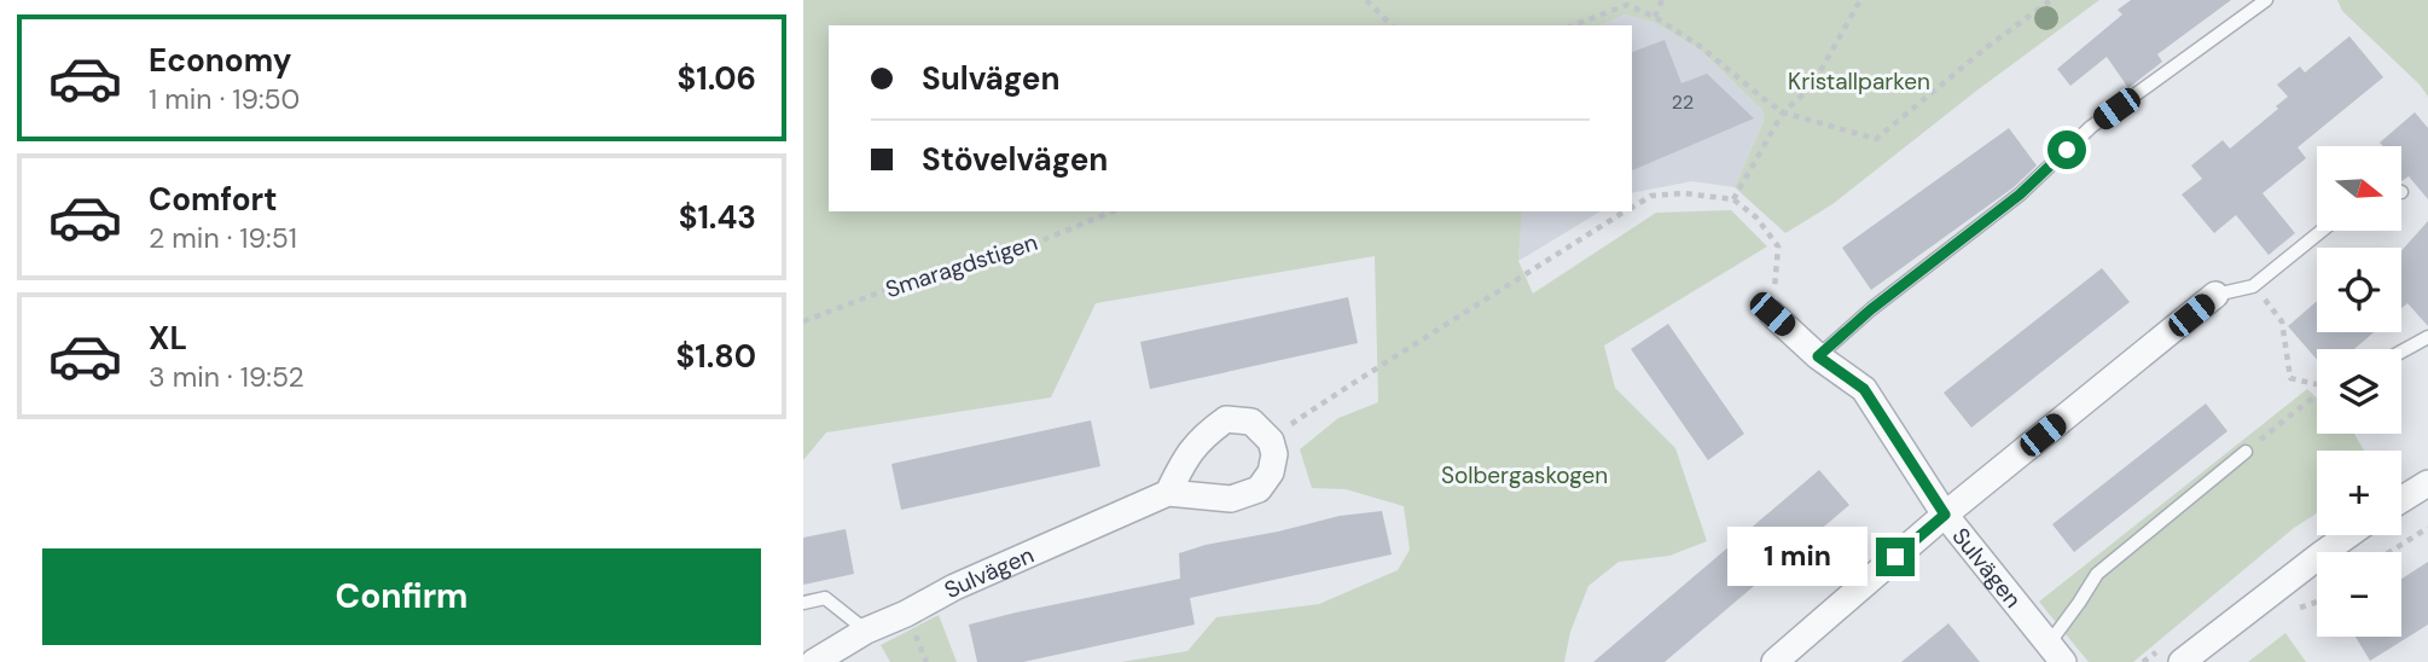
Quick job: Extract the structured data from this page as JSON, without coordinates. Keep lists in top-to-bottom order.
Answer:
{
  "streets": {
    "street": ["Sulvägen"],
    "path": ["Smaragdstigen"]
  },
  "parks": ["Kristallparken", "Solbergaskogen"],
  "house_numbers": ["22"],
  "north": "right",
  "page": {
    "list": [
      {
        "name": "Economy",
        "note": "1 min · 19:50",
        "value": "$1.06"
      },
      {
        "name": "Comfort",
        "note": "2 min · 19:51",
        "value": "$1.43"
      },
      {
        "name": "XL",
        "note": "3 min · 19:52",
        "value": "$1.80"
      }
    ],
    "banner": ["Sulvägen", "Stövelvägen"],
    "map_buttons": ["+", "−"],
    "bubble": "1 min",
    "buttons": "Confirm"
  }
}
